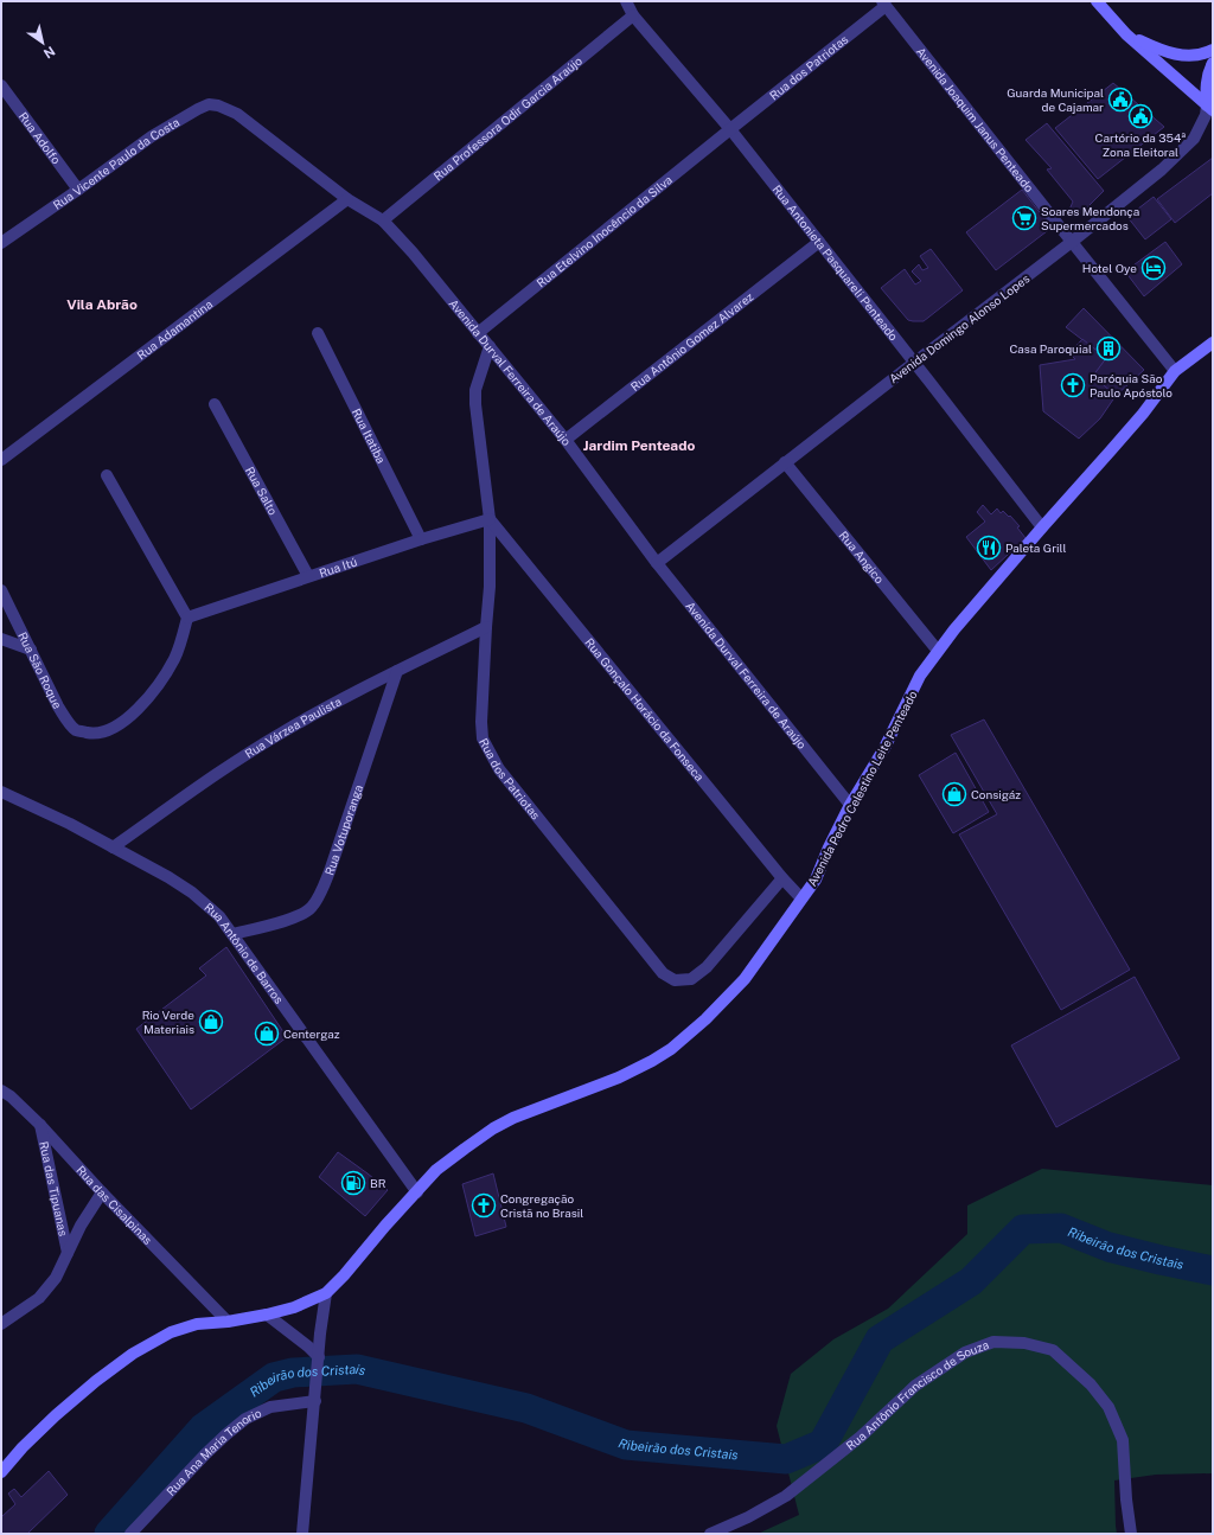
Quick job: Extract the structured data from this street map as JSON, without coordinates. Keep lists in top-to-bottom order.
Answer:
{
  "streets": {
    "street": [
      "Rua dos Patriotas",
      "Rua Professora Odir Garcia Araújo",
      "Avenida Joaquim Janus Penteado",
      "Rua Adolfo",
      "Rua Vicente Paulo da Costa",
      "Rua Etelvino Inocêncio da Silva",
      "Rua Antonieta Pasquareli Penteado",
      "Avenida Domingo Alonso Lopes",
      "Rua Adamantina",
      "Rua Antônio Gomez Alvarez",
      "Avenida Durval Ferreira de Araújo",
      "Rua Itatiba",
      "Rua Salto",
      "Rua Angico",
      "Rua Itú",
      "Rua São Roque",
      "Rua Gonçalo Horácio da Fonseca",
      "Rua Várzea Paulista",
      "Avenida Pedro Celestino Leite Penteado",
      "Rua Votuporanga",
      "Rua Antônio de Barros",
      "Rua das Tipuanas",
      "Rua das Cisalpinas",
      "Rua Antônio Francisco de Souza",
      "Rua Ana Maria Tenorio"
    ]
  },
  "crossings": [
    ["Rua dos Patriotas", "Avenida Joaquim Janus Penteado"],
    ["Rua dos Patriotas", "Rua Etelvino Inocêncio da Silva"],
    ["Rua dos Patriotas", "Rua Antonieta Pasquareli Penteado"],
    ["Rua dos Patriotas", "Avenida Durval Ferreira de Araújo"],
    ["Rua dos Patriotas", "Rua Itú"],
    ["Rua dos Patriotas", "Rua Gonçalo Horácio da Fonseca"],
    ["Rua dos Patriotas", "Rua Várzea Paulista"],
    ["Rua Professora Odir Garcia Araújo", "Rua Antonieta Pasquareli Penteado"],
    ["Rua Professora Odir Garcia Araújo", "Avenida Durval Ferreira de Araújo"],
    ["Avenida Joaquim Janus Penteado", "Avenida Domingo Alonso Lopes"],
    ["Avenida Joaquim Janus Penteado", "Avenida Pedro Celestino Leite Penteado"],
    ["Rua Adolfo", "Rua Vicente Paulo da Costa"],
    ["Rua Vicente Paulo da Costa", "Avenida Durval Ferreira de Araújo"],
    ["Rua Etelvino Inocêncio da Silva", "Rua Antonieta Pasquareli Penteado"],
    ["Rua Etelvino Inocêncio da Silva", "Avenida Durval Ferreira de Araújo"],
    ["Rua Antonieta Pasquareli Penteado", "Avenida Domingo Alonso Lopes"],
    ["Rua Antonieta Pasquareli Penteado", "Rua Antônio Gomez Alvarez"],
    ["Rua Antonieta Pasquareli Penteado", "Avenida Pedro Celestino Leite Penteado"],
    ["Avenida Domingo Alonso Lopes", "Avenida Durval Ferreira de Araújo"],
    ["Avenida Domingo Alonso Lopes", "Rua Angico"],
    ["Rua Adamantina", "Avenida Durval Ferreira de Araújo"],
    ["Rua Antônio Gomez Alvarez", "Avenida Durval Ferreira de Araújo"],
    ["Avenida Durval Ferreira de Araújo", "Avenida Pedro Celestino Leite Penteado"],
    ["Rua Itatiba", "Rua Itú"],
    ["Rua Salto", "Rua Itú"],
    ["Rua Angico", "Avenida Pedro Celestino Leite Penteado"],
    ["Rua Itú", "Rua São Roque"],
    ["Rua Itú", "Rua Gonçalo Horácio da Fonseca"],
    ["Rua Gonçalo Horácio da Fonseca", "Avenida Pedro Celestino Leite Penteado"],
    ["Rua Várzea Paulista", "Rua Votuporanga"],
    ["Rua Várzea Paulista", "Rua Antônio de Barros"],
    ["Avenida Pedro Celestino Leite Penteado", "Rua Antônio de Barros"],
    ["Rua Votuporanga", "Rua Antônio de Barros"],
    ["Rua das Tipuanas", "Rua das Cisalpinas"]
  ],
  "districts": ["Vila Abrão", "Jardim Penteado"],
  "water": ["Ribeirão dos Cristais"],
  "places": {
    "public building": ["Guarda Municipal de Cajamar", "Cartório da 354ª Zona Eleitoral"],
    "supermarket": ["Soares Mendonça Supermercados"],
    "hotel": ["Hotel Oye"],
    "building": ["Casa Paroquial"],
    "church": ["Paróquia São Paulo Apóstolo", "Congregação Cristã no Brasil"],
    "restaurant": ["Paleta Grill"],
    "shop": ["Consigáz", "Rio Verde Materiais", "Centergaz"],
    "fuel station": ["BR"]
  },
  "north": "bottom right"
}
